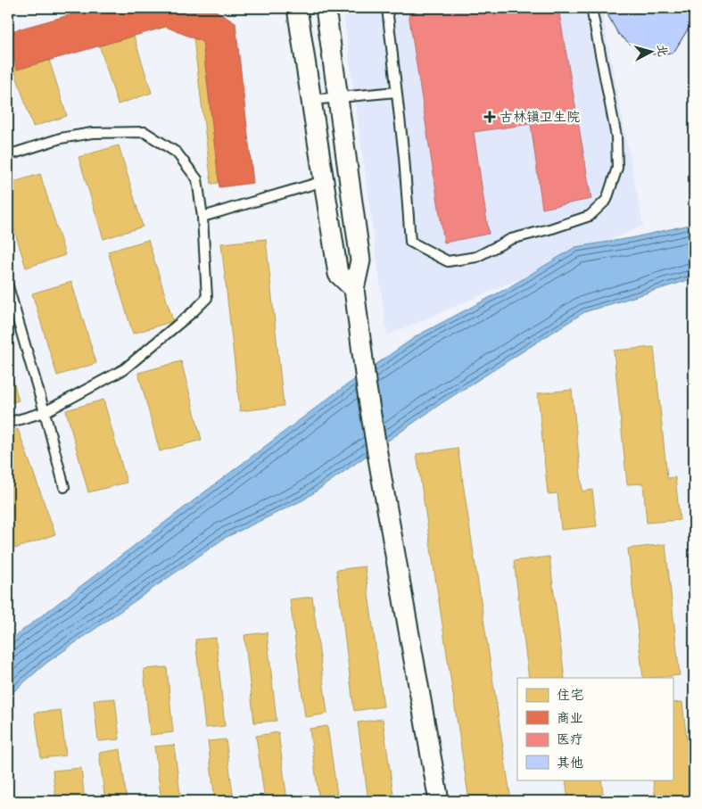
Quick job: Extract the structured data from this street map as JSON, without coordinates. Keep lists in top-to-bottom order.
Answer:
{
  "places": {
    "health": ["古林镇卫生院"]
  },
  "legend": [
    "住宅",
    "商业",
    "医疗",
    "其他"
  ],
  "north": "right"
}
